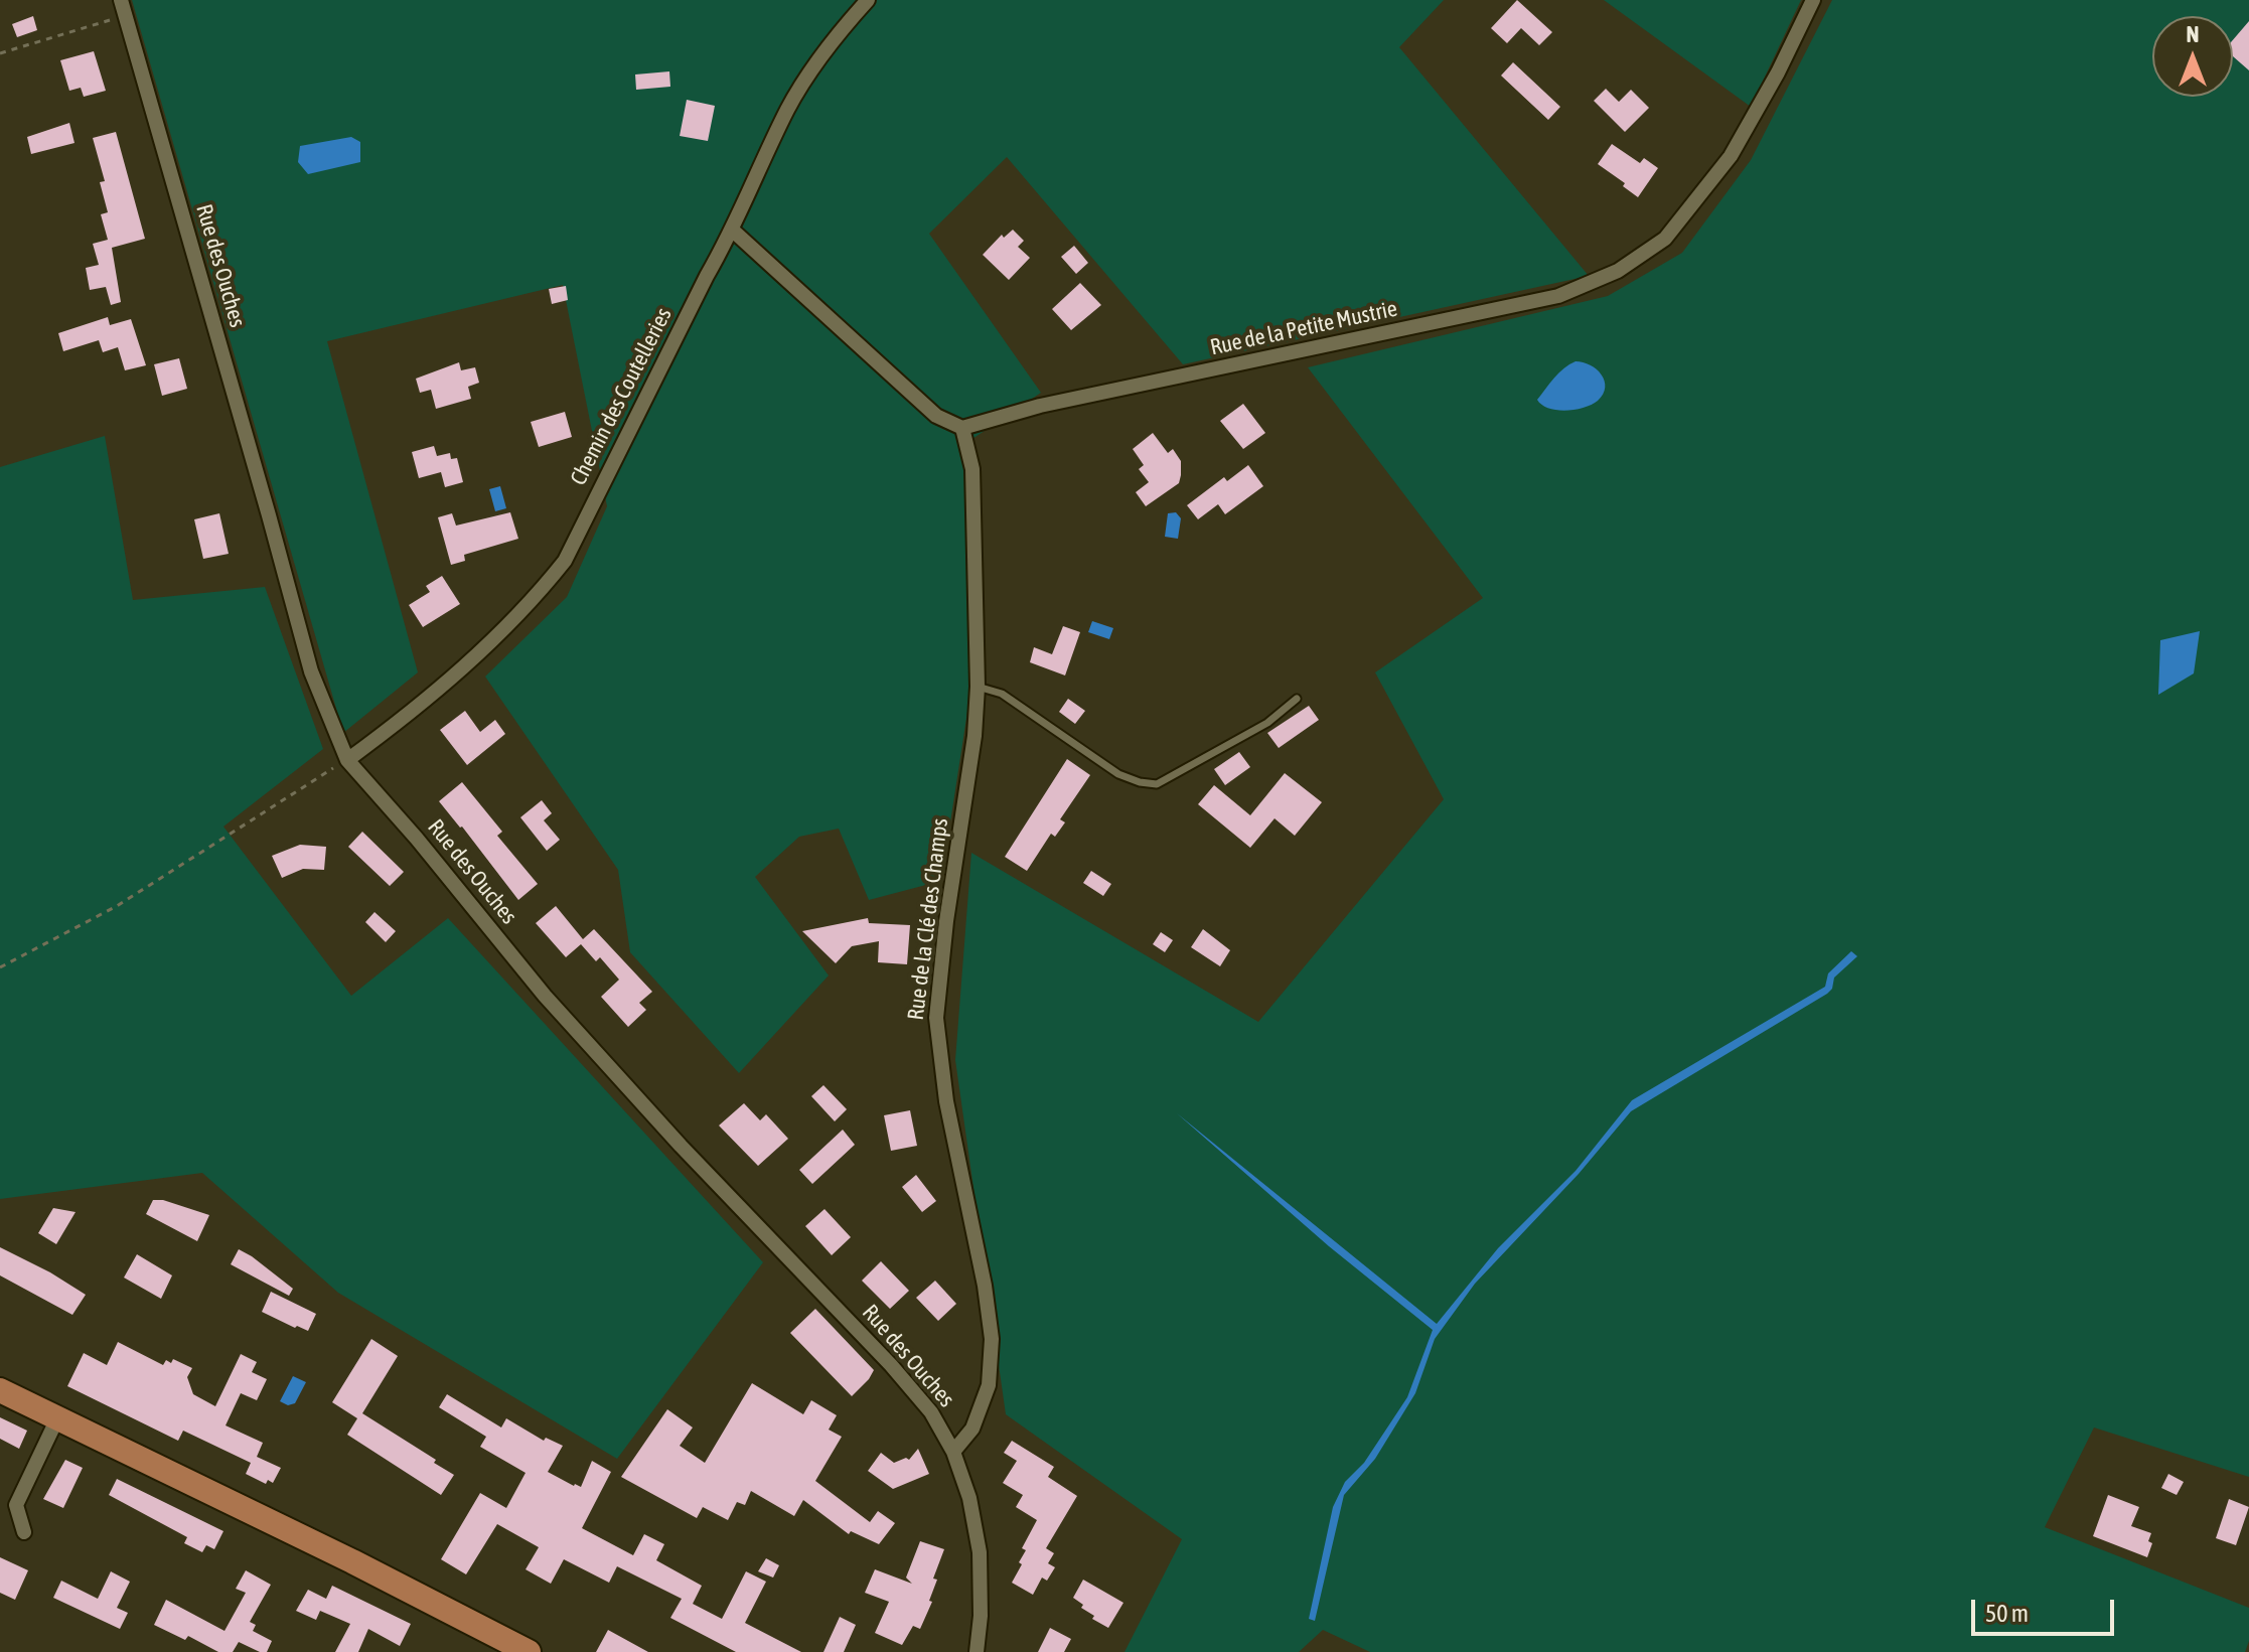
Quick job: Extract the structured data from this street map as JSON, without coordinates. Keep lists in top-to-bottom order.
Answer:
{
  "streets": {
    "street": [
      "Rue des Ouches",
      "Rue de la Petite Mustrie",
      "Chemin des Coutelleries",
      "Rue de la Clé des Champs"
    ]
  },
  "crossings": [
    ["Rue des Ouches", "Chemin des Coutelleries"],
    ["Rue des Ouches", "Rue de la Clé des Champs"],
    ["Rue de la Petite Mustrie", "Rue de la Clé des Champs"]
  ],
  "scale_bar": "50 m",
  "north": "top"
}
